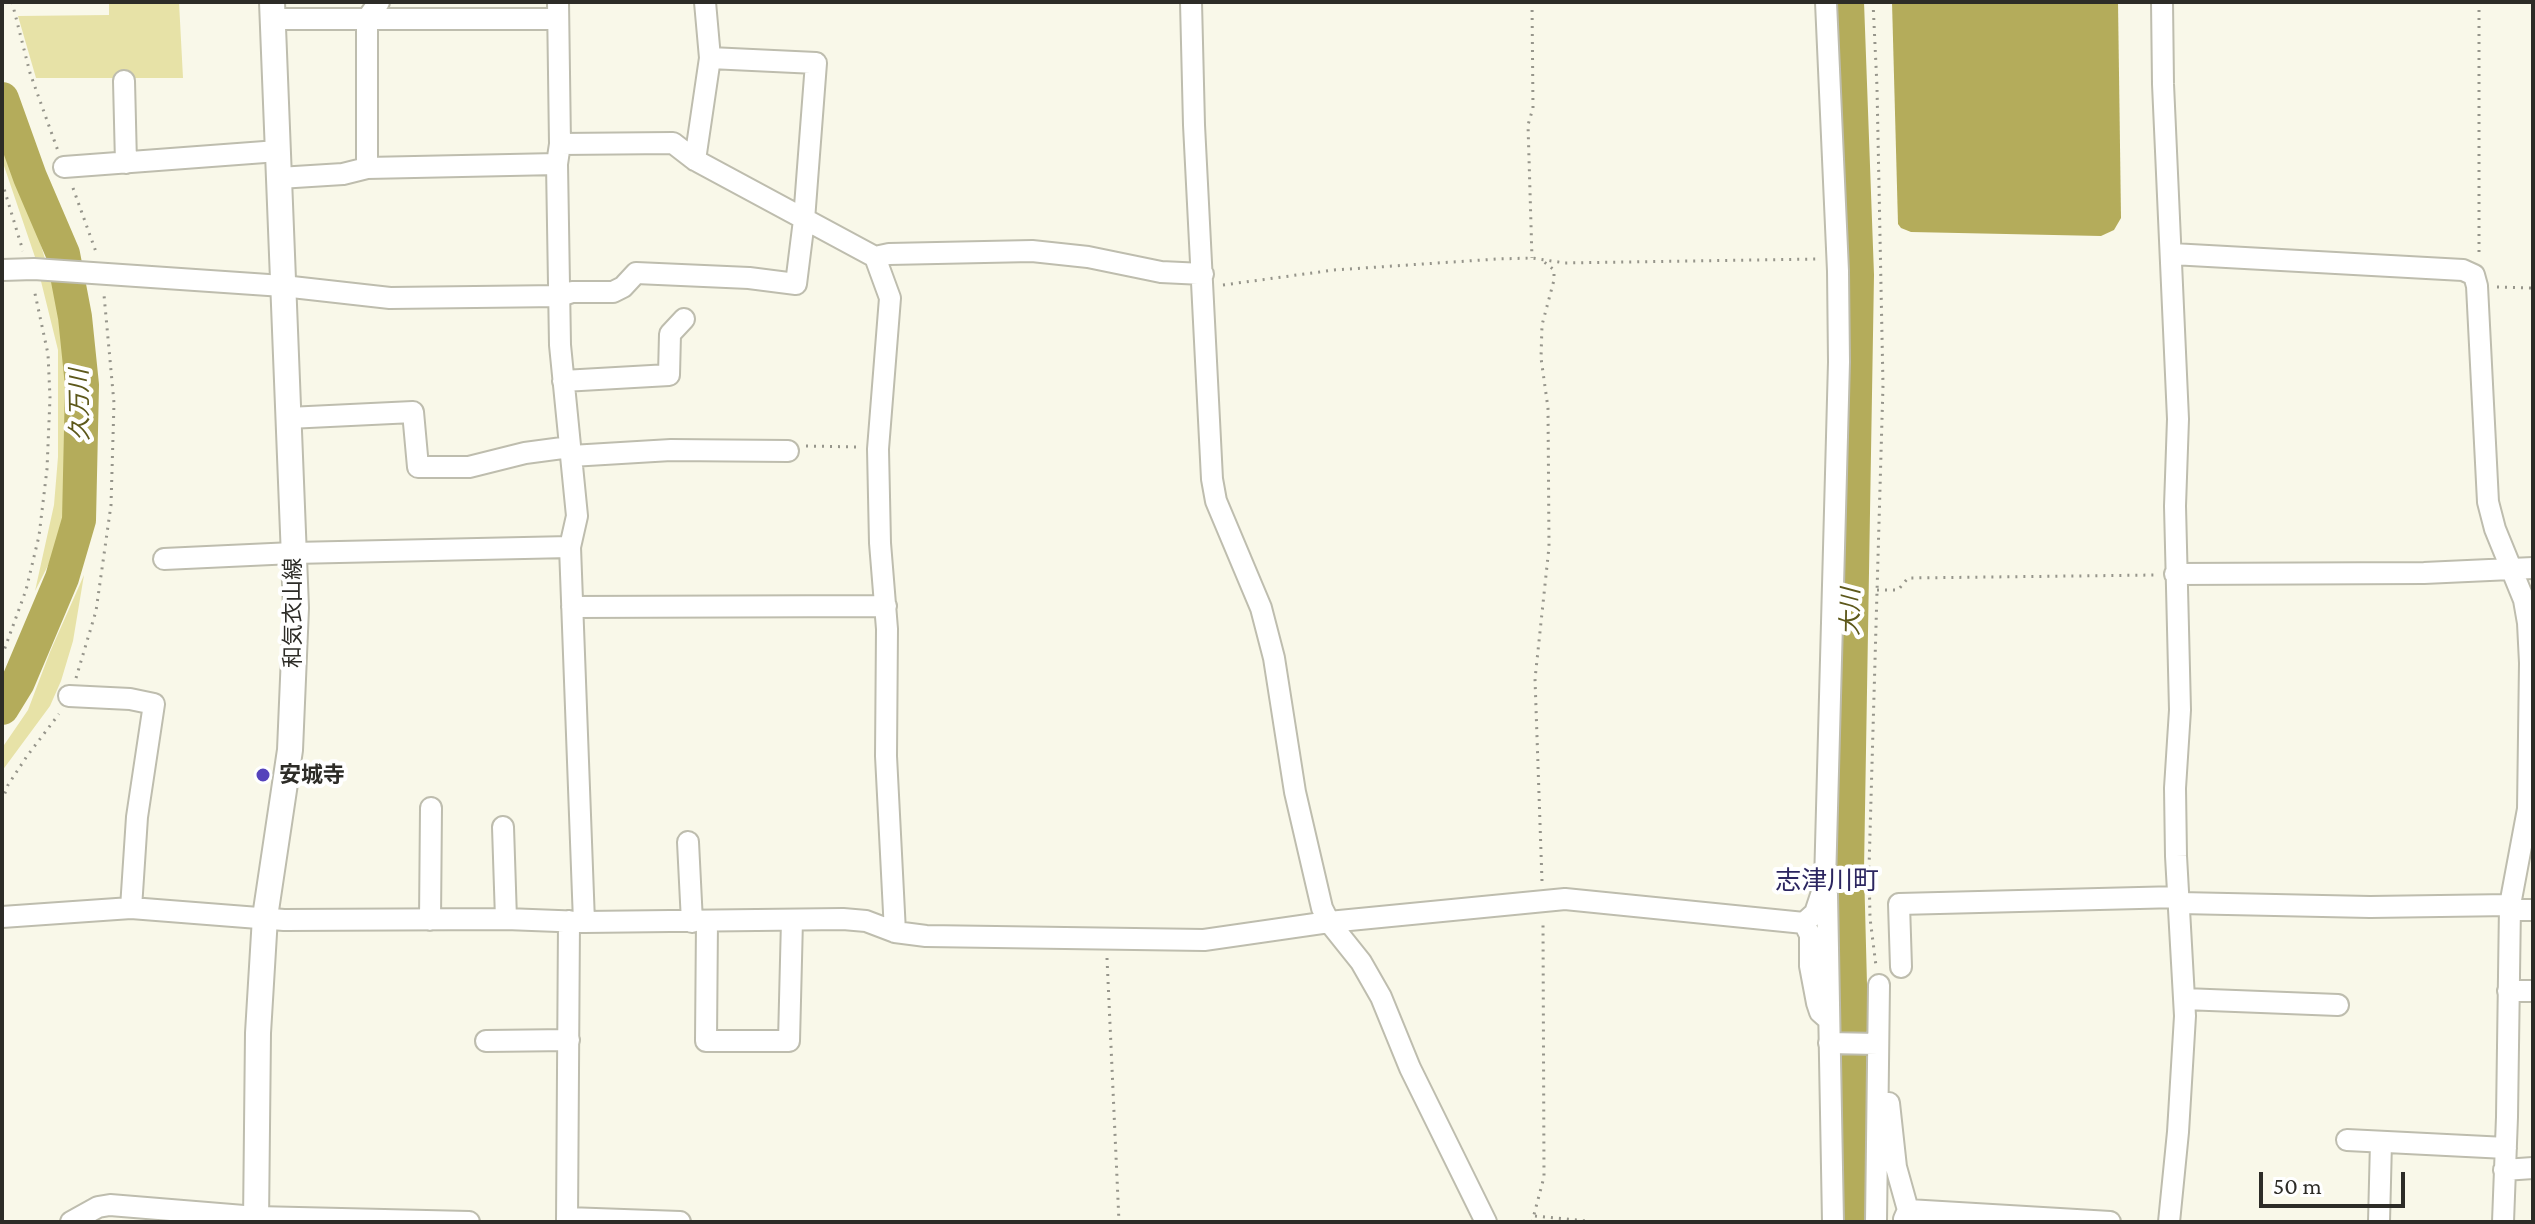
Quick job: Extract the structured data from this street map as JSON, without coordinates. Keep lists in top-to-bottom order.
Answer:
{
  "streets": {
    "main road": ["和気衣山線"]
  },
  "districts": ["志津川町"],
  "water": ["久万川", "大川"],
  "places": ["安城寺"],
  "scale_bar": "50 m"
}
